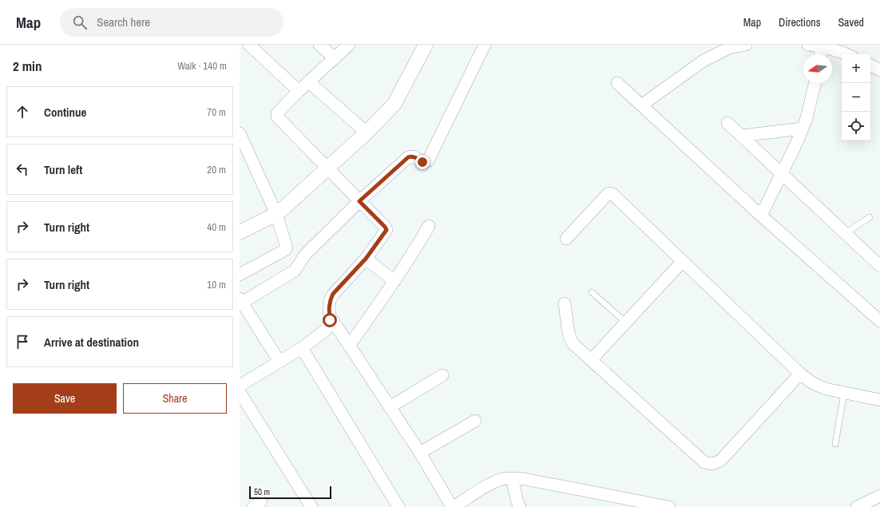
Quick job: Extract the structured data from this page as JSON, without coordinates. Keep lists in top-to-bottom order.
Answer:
{
  "scale_bar": "50 m",
  "north": "left",
  "page": {
    "header": "Map",
    "search": "Search here",
    "nav": ["Map", "Directions", "Saved"],
    "heading": ["2 min", "Walk · 140 m"],
    "map_buttons": ["+", "−"],
    "list": [
      ["Continue", "70 m"],
      ["Turn left", "20 m"],
      ["Turn right", "40 m"],
      ["Turn right", "10 m"],
      "Arrive at destination"
    ],
    "buttons": ["Save", "Share"],
    "scale": "50 m"
  }
}
